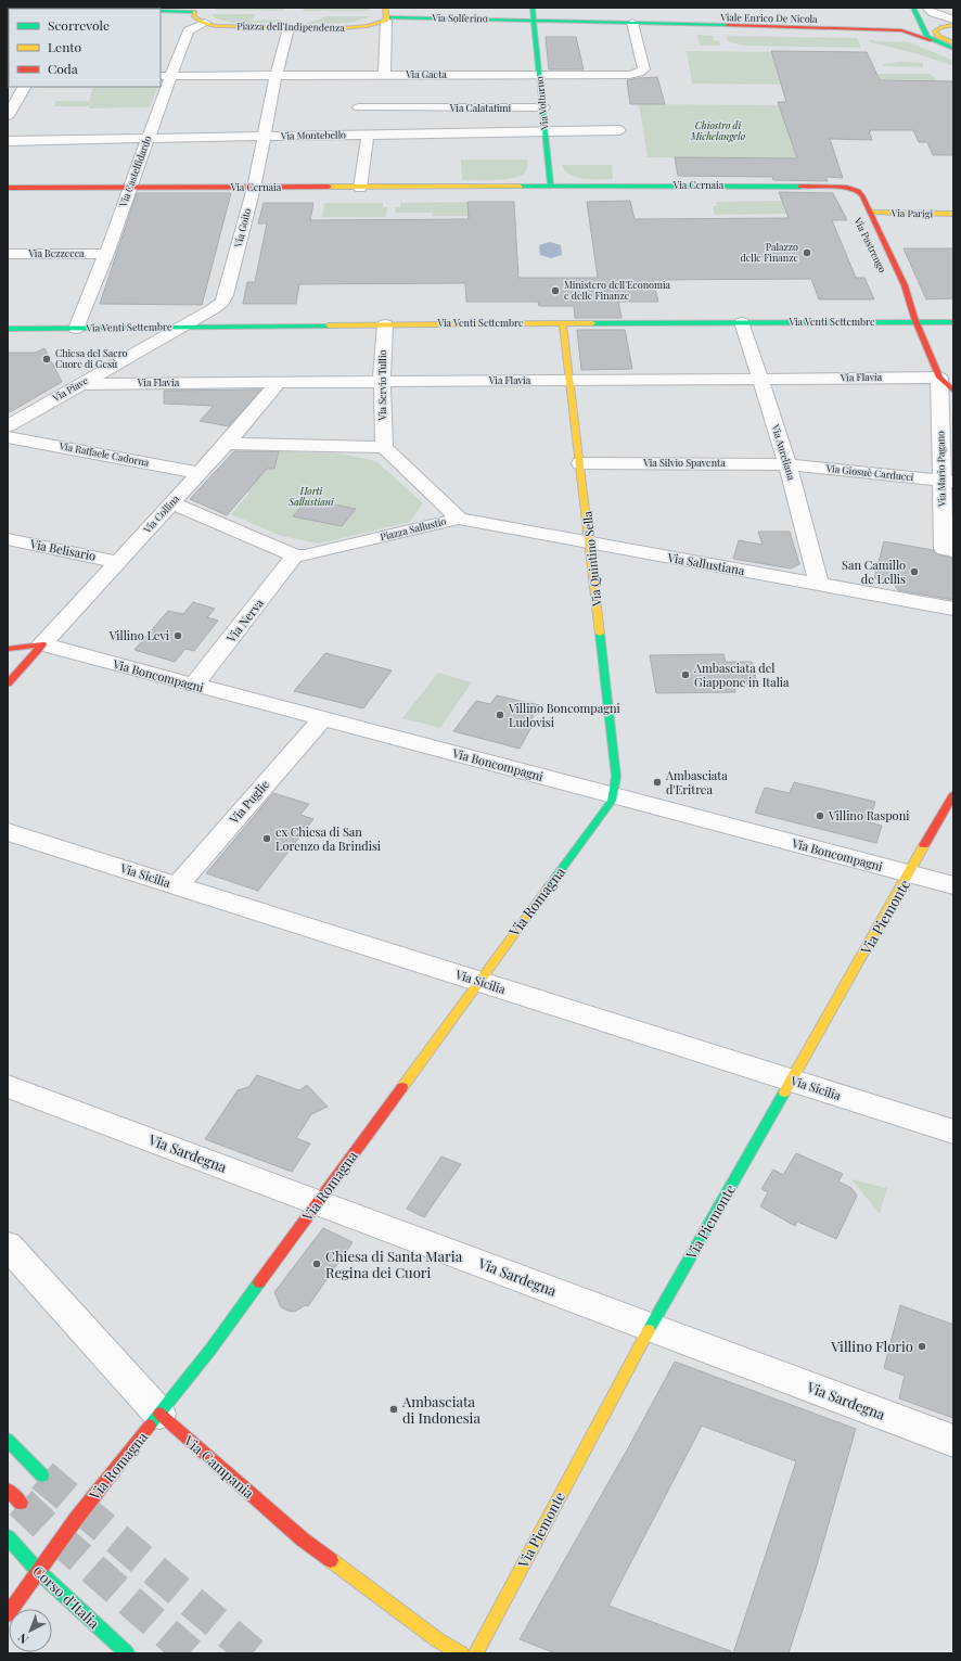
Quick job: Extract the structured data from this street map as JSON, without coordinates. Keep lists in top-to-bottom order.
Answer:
{
  "streets": {
    "street": [
      "Via Solferino",
      "Viale Enrico De Nicola",
      "Piazza dell'Indipendenza",
      "Via Gaeta",
      "Via Volturno",
      "Via Calatafimi",
      "Via Montebello",
      "Via Castelfidardo",
      "Via Cernaia",
      "Via Parigi",
      "Via Goito",
      "Via Pastrengo",
      "Via Bezzecca",
      "Via Venti Settembre",
      "Via Flavia",
      "Via Servio Tullio",
      "Via Piave",
      "Via Aureliana",
      "Via Raffaele Cadorna",
      "Via Silvio Spaventa",
      "Via Mario Pagano",
      "Via Giosuè Carducci",
      "Via Collina",
      "Piazza Sallustio",
      "Via Belisario",
      "Via Quintino Sella",
      "Via Sallustiana",
      "Via Nerva",
      "Via Boncompagni",
      "Via Puglie",
      "Via Sicilia",
      "Via Romagna",
      "Via Piemonte",
      "Via Sardegna",
      "Via Campania",
      "Corso d'Italia"
    ]
  },
  "crossings": [
    ["Via Solferino", "Viale Enrico De Nicola"],
    ["Via Solferino", "Piazza dell'Indipendenza"],
    ["Via Solferino", "Via Volturno"],
    ["Viale Enrico De Nicola", "Via Gaeta"],
    ["Viale Enrico De Nicola", "Via Volturno"],
    ["Piazza dell'Indipendenza", "Via Castelfidardo"],
    ["Piazza dell'Indipendenza", "Via Goito"],
    ["Via Gaeta", "Via Volturno"],
    ["Via Gaeta", "Via Castelfidardo"],
    ["Via Gaeta", "Via Goito"],
    ["Via Volturno", "Via Calatafimi"],
    ["Via Volturno", "Via Montebello"],
    ["Via Volturno", "Via Cernaia"],
    ["Via Montebello", "Via Castelfidardo"],
    ["Via Montebello", "Via Goito"],
    ["Via Castelfidardo", "Via Cernaia"],
    ["Via Castelfidardo", "Via Bezzecca"],
    ["Via Castelfidardo", "Via Venti Settembre"],
    ["Via Cernaia", "Via Goito"],
    ["Via Cernaia", "Via Pastrengo"],
    ["Via Parigi", "Via Pastrengo"],
    ["Via Goito", "Via Venti Settembre"],
    ["Via Goito", "Via Piave"],
    ["Via Pastrengo", "Via Venti Settembre"],
    ["Via Pastrengo", "Via Flavia"],
    ["Via Pastrengo", "Via Mario Pagano"],
    ["Via Venti Settembre", "Via Servio Tullio"],
    ["Via Venti Settembre", "Via Piave"],
    ["Via Venti Settembre", "Via Aureliana"],
    ["Via Venti Settembre", "Via Quintino Sella"],
    ["Via Flavia", "Via Servio Tullio"],
    ["Via Flavia", "Via Piave"],
    ["Via Flavia", "Via Aureliana"],
    ["Via Flavia", "Via Mario Pagano"],
    ["Via Flavia", "Via Collina"],
    ["Via Flavia", "Via Quintino Sella"],
    ["Via Servio Tullio", "Piazza Sallustio"],
    ["Via Aureliana", "Via Silvio Spaventa"],
    ["Via Aureliana", "Via Giosuè Carducci"],
    ["Via Aureliana", "Via Sallustiana"],
    ["Via Raffaele Cadorna", "Via Collina"],
    ["Via Silvio Spaventa", "Via Giosuè Carducci"],
    ["Via Silvio Spaventa", "Via Quintino Sella"],
    ["Via Mario Pagano", "Via Giosuè Carducci"],
    ["Via Collina", "Via Belisario"],
    ["Via Collina", "Via Boncompagni"],
    ["Piazza Sallustio", "Via Sallustiana"],
    ["Piazza Sallustio", "Via Nerva"],
    ["Via Quintino Sella", "Via Sallustiana"],
    ["Via Quintino Sella", "Via Boncompagni"],
    ["Via Quintino Sella", "Via Romagna"],
    ["Via Nerva", "Via Boncompagni"],
    ["Via Boncompagni", "Via Puglie"],
    ["Via Boncompagni", "Via Romagna"],
    ["Via Boncompagni", "Via Piemonte"],
    ["Via Puglie", "Via Sicilia"],
    ["Via Sicilia", "Via Romagna"],
    ["Via Sicilia", "Via Piemonte"],
    ["Via Romagna", "Via Sardegna"],
    ["Via Romagna", "Via Campania"],
    ["Via Romagna", "Corso d'Italia"],
    ["Via Piemonte", "Via Sardegna"]
  ],
  "parks": ["Chiostro di Michelangelo", "Horti Sallustiani"],
  "places": [
    "Palazzo delle Finanze",
    "Ministero dell'Economia e delle Finanze",
    "Chiesa del Sacro Cuore di Gesù",
    "San Camillo de Lellis",
    "Villino Levi",
    "Ambasciata del Giappone in Italia",
    "Villino Boncompagni Ludovisi",
    "Ambasciata d'Eritrea",
    "Villino Rasponi",
    "ex Chiesa di San Lorenzo da Brindisi",
    "Chiesa di Santa Maria Regina dei Cuori",
    "Villino Florio",
    "Ambasciata di Indonesia"
  ],
  "legend": ["Scorrevole", "Lento", "Coda"],
  "north": "bottom left"
}
